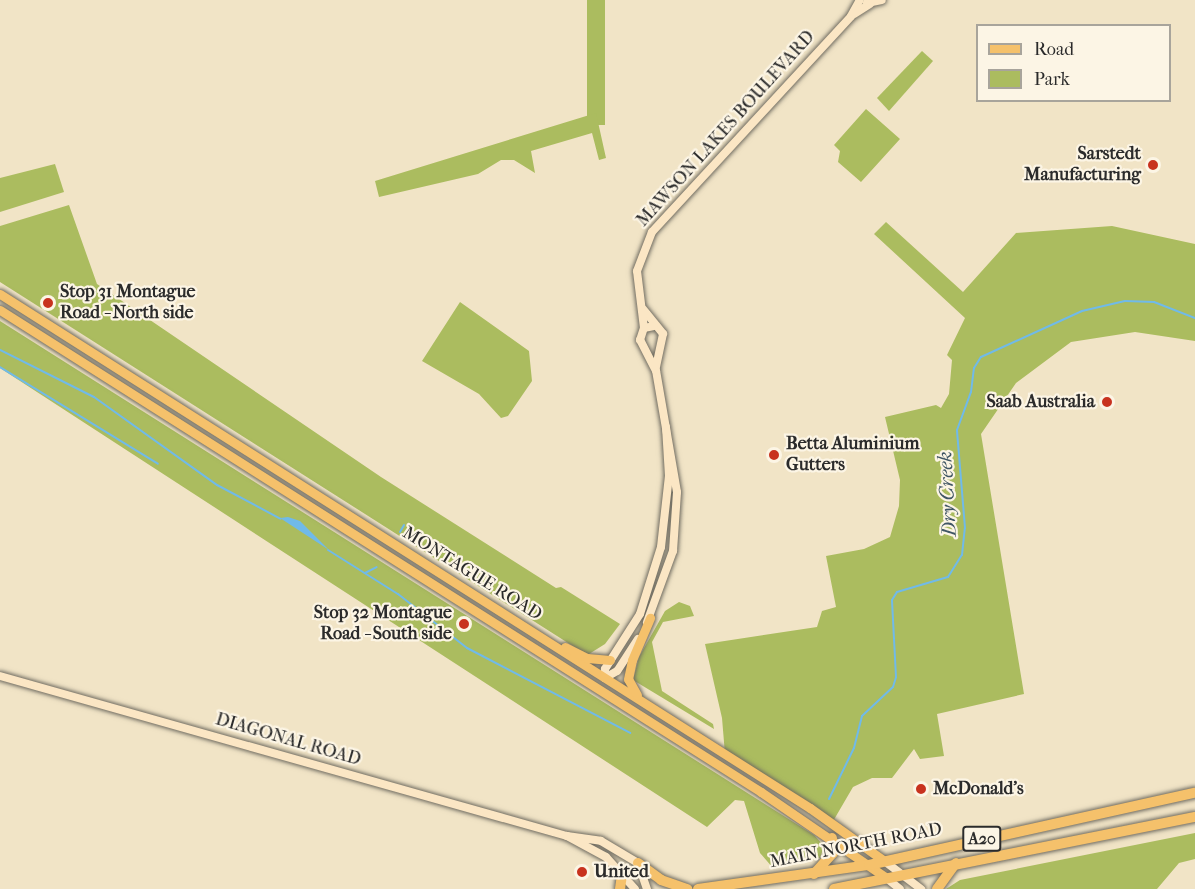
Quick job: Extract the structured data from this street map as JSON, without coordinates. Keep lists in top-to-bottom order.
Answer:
{
  "streets": {
    "highway": ["A20", "MAIN NORTH ROAD"],
    "main road": ["MONTAGUE ROAD"],
    "street": ["MAWSON LAKES BOULEVARD", "DIAGONAL ROAD"]
  },
  "crossings": [
    ["MONTAGUE ROAD", "MAIN NORTH ROAD"]
  ],
  "water": ["Dry Creek"],
  "places": [
    "Sarstedt Manufacturing",
    "Stop 31 Montague Road - North side",
    "Saab Australia",
    "Betta Aluminium Gutters",
    "Stop 32 Montague Road - South side",
    "McDonald's",
    "United"
  ],
  "legend": ["Road", "Park"]
}
